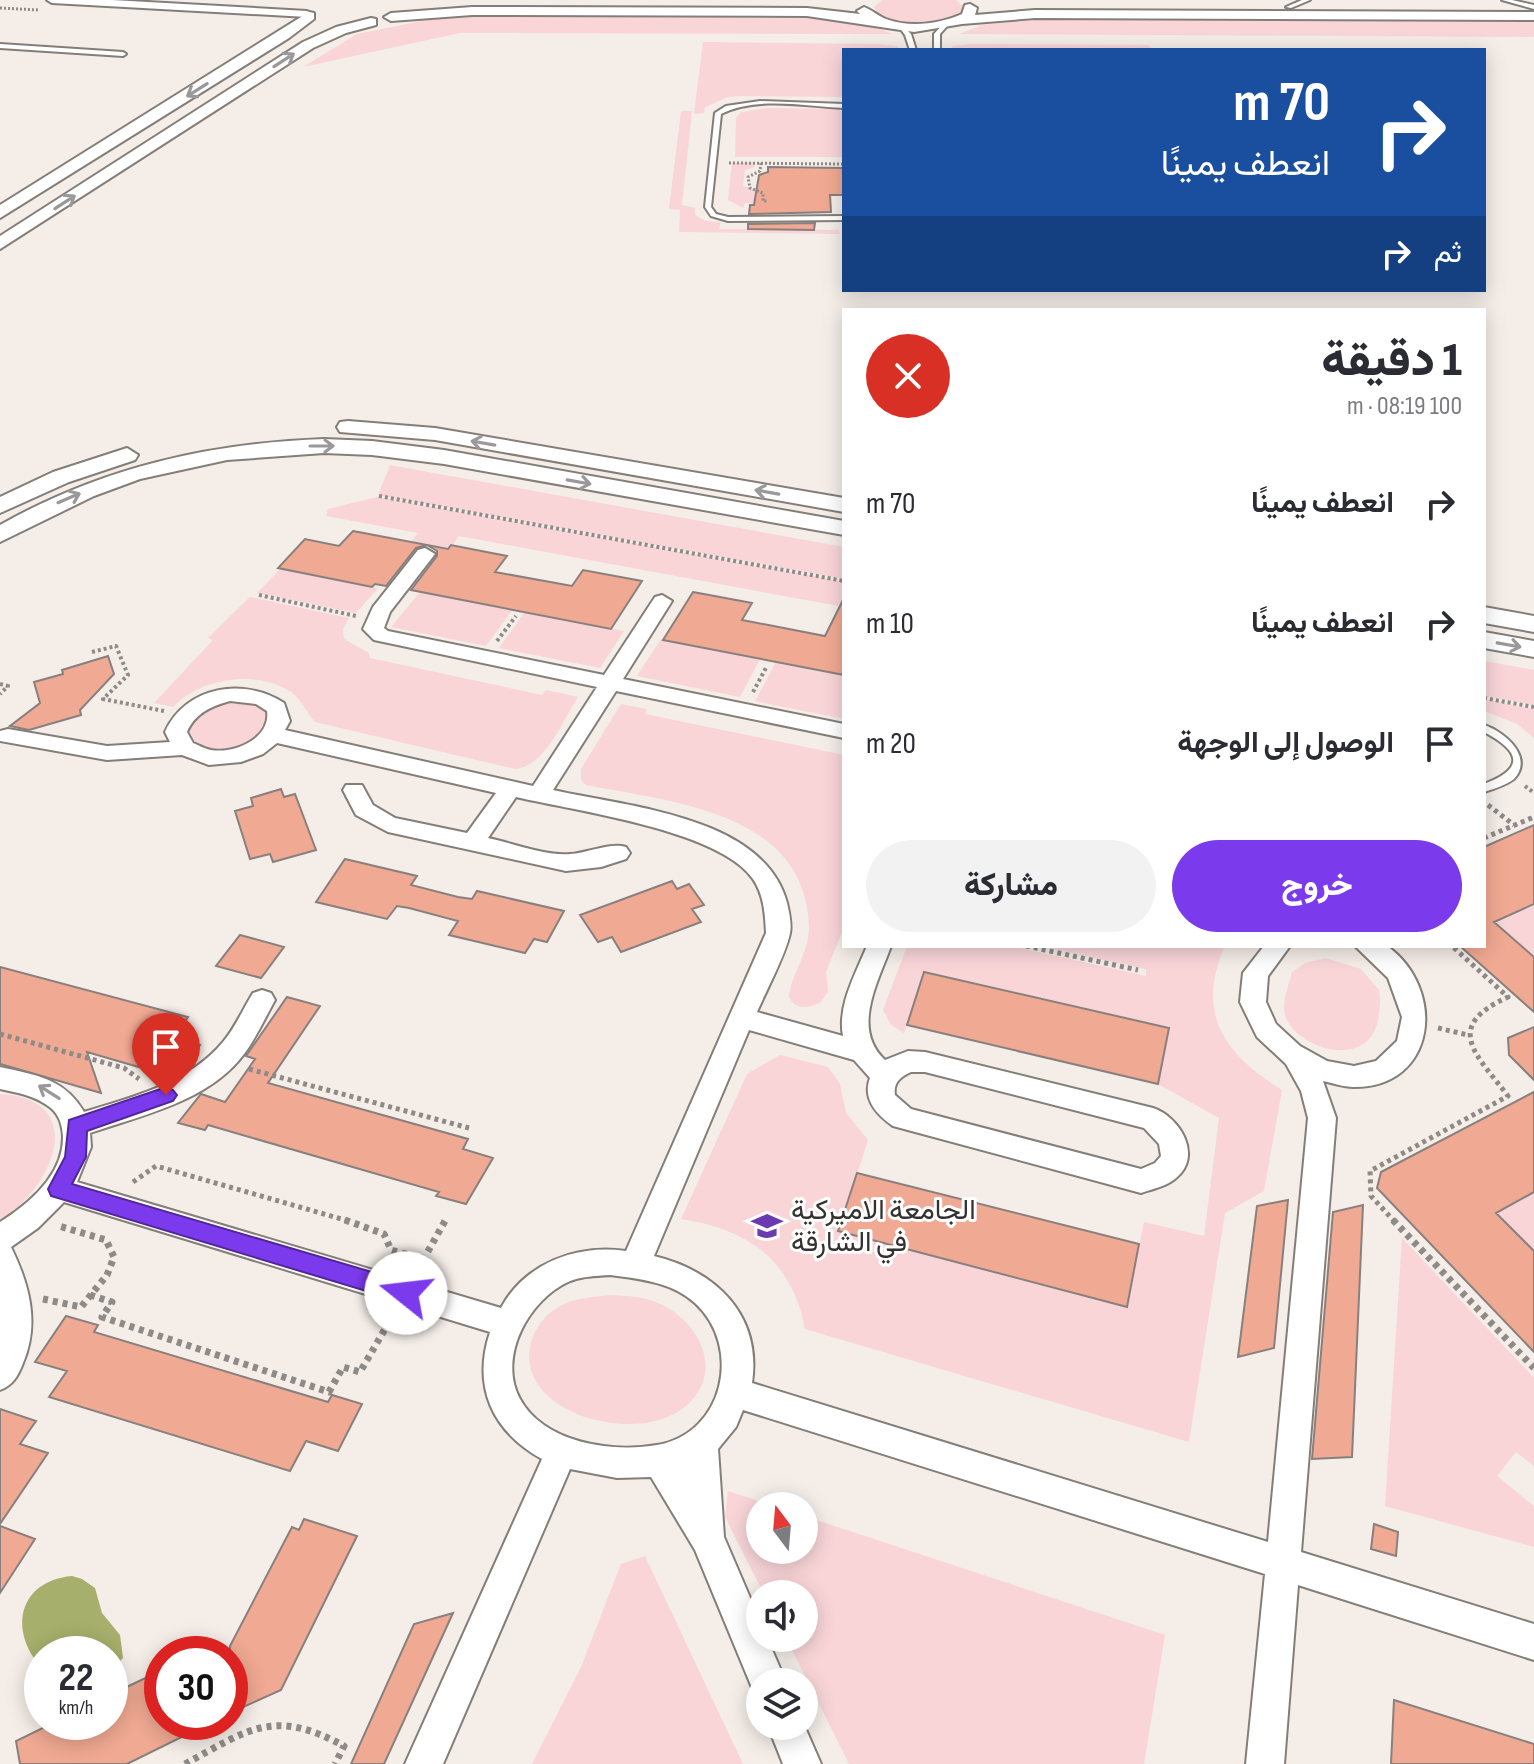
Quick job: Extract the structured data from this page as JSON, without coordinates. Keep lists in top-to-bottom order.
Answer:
{
  "places": {
    "school or university": ["الجامعة الاميركية في الشارقة"]
  },
  "north": "top",
  "page": {
    "turn": ["70 m", "انعطف يمينًا"],
    "then": "ثم",
    "heading": ["1 دقيقة", "100 m · 08:19"],
    "list": [
      {
        "name": "انعطف يمينًا",
        "value": "70 m"
      },
      {
        "name": "انعطف يمينًا",
        "value": "10 m"
      },
      {
        "name": "الوصول إلى الوجهة",
        "value": "20 m"
      }
    ],
    "buttons": ["خروج", "مشاركة"],
    "speed": "22 km/h",
    "limit": "30"
  }
}
